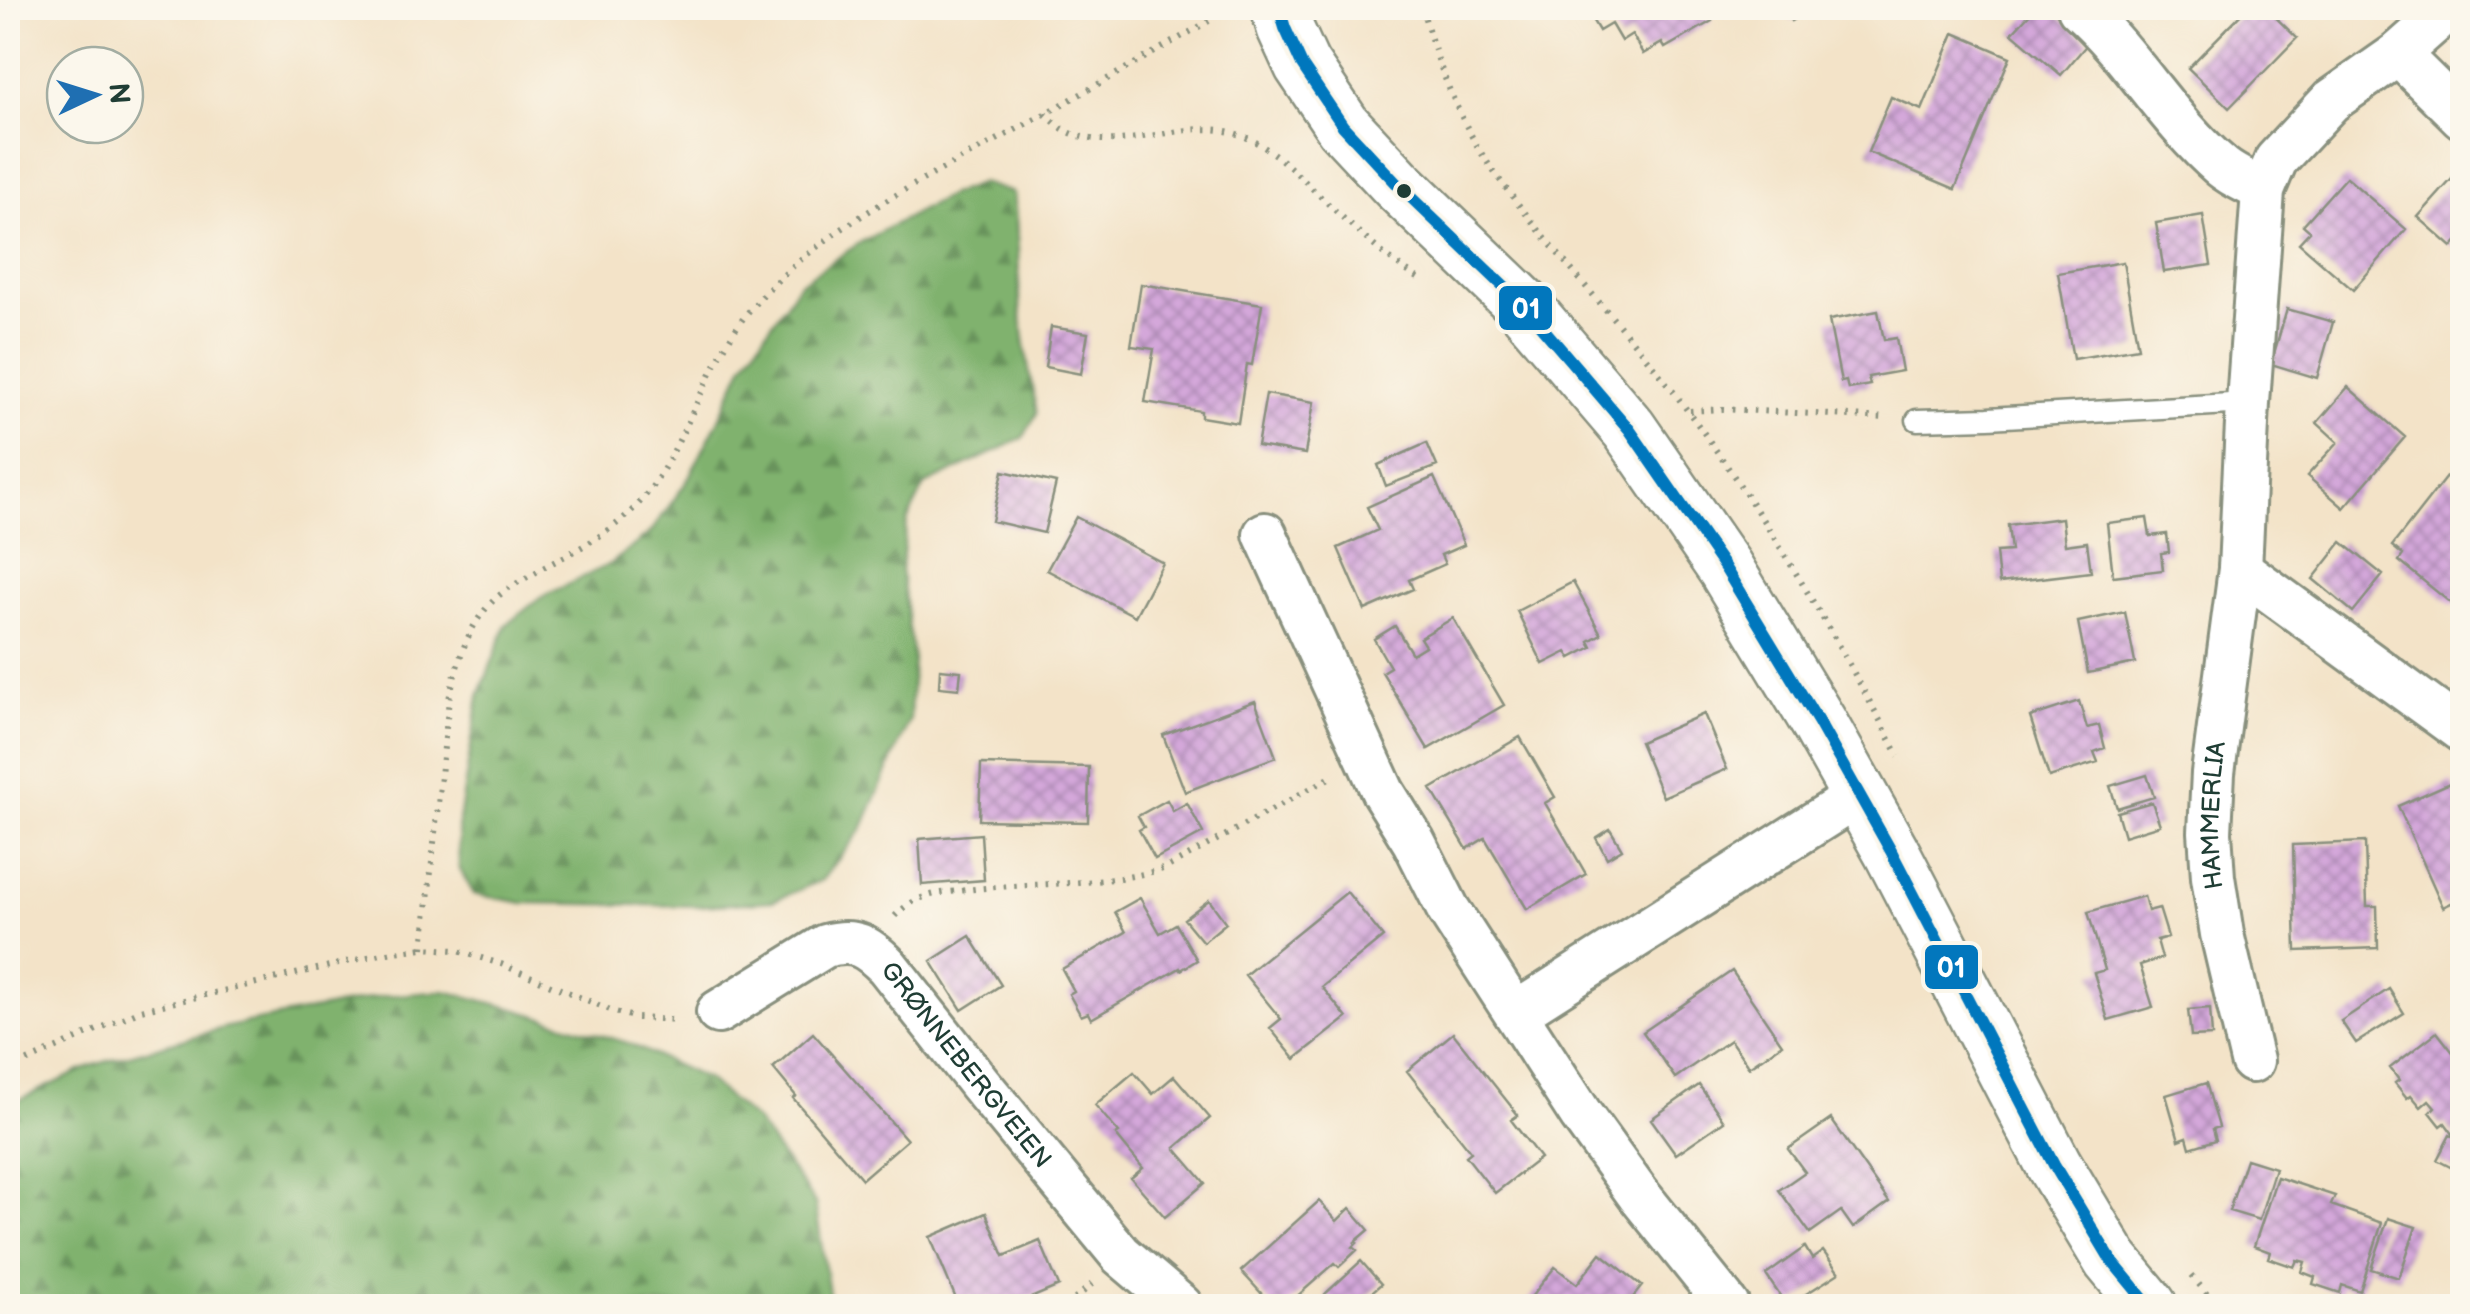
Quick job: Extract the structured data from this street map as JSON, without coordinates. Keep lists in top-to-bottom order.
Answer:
{
  "streets": {
    "street": ["HAMMERLIA", "GRØNNEBERGVEIEN"]
  },
  "lines": ["transit line 01"],
  "north": "right"
}
